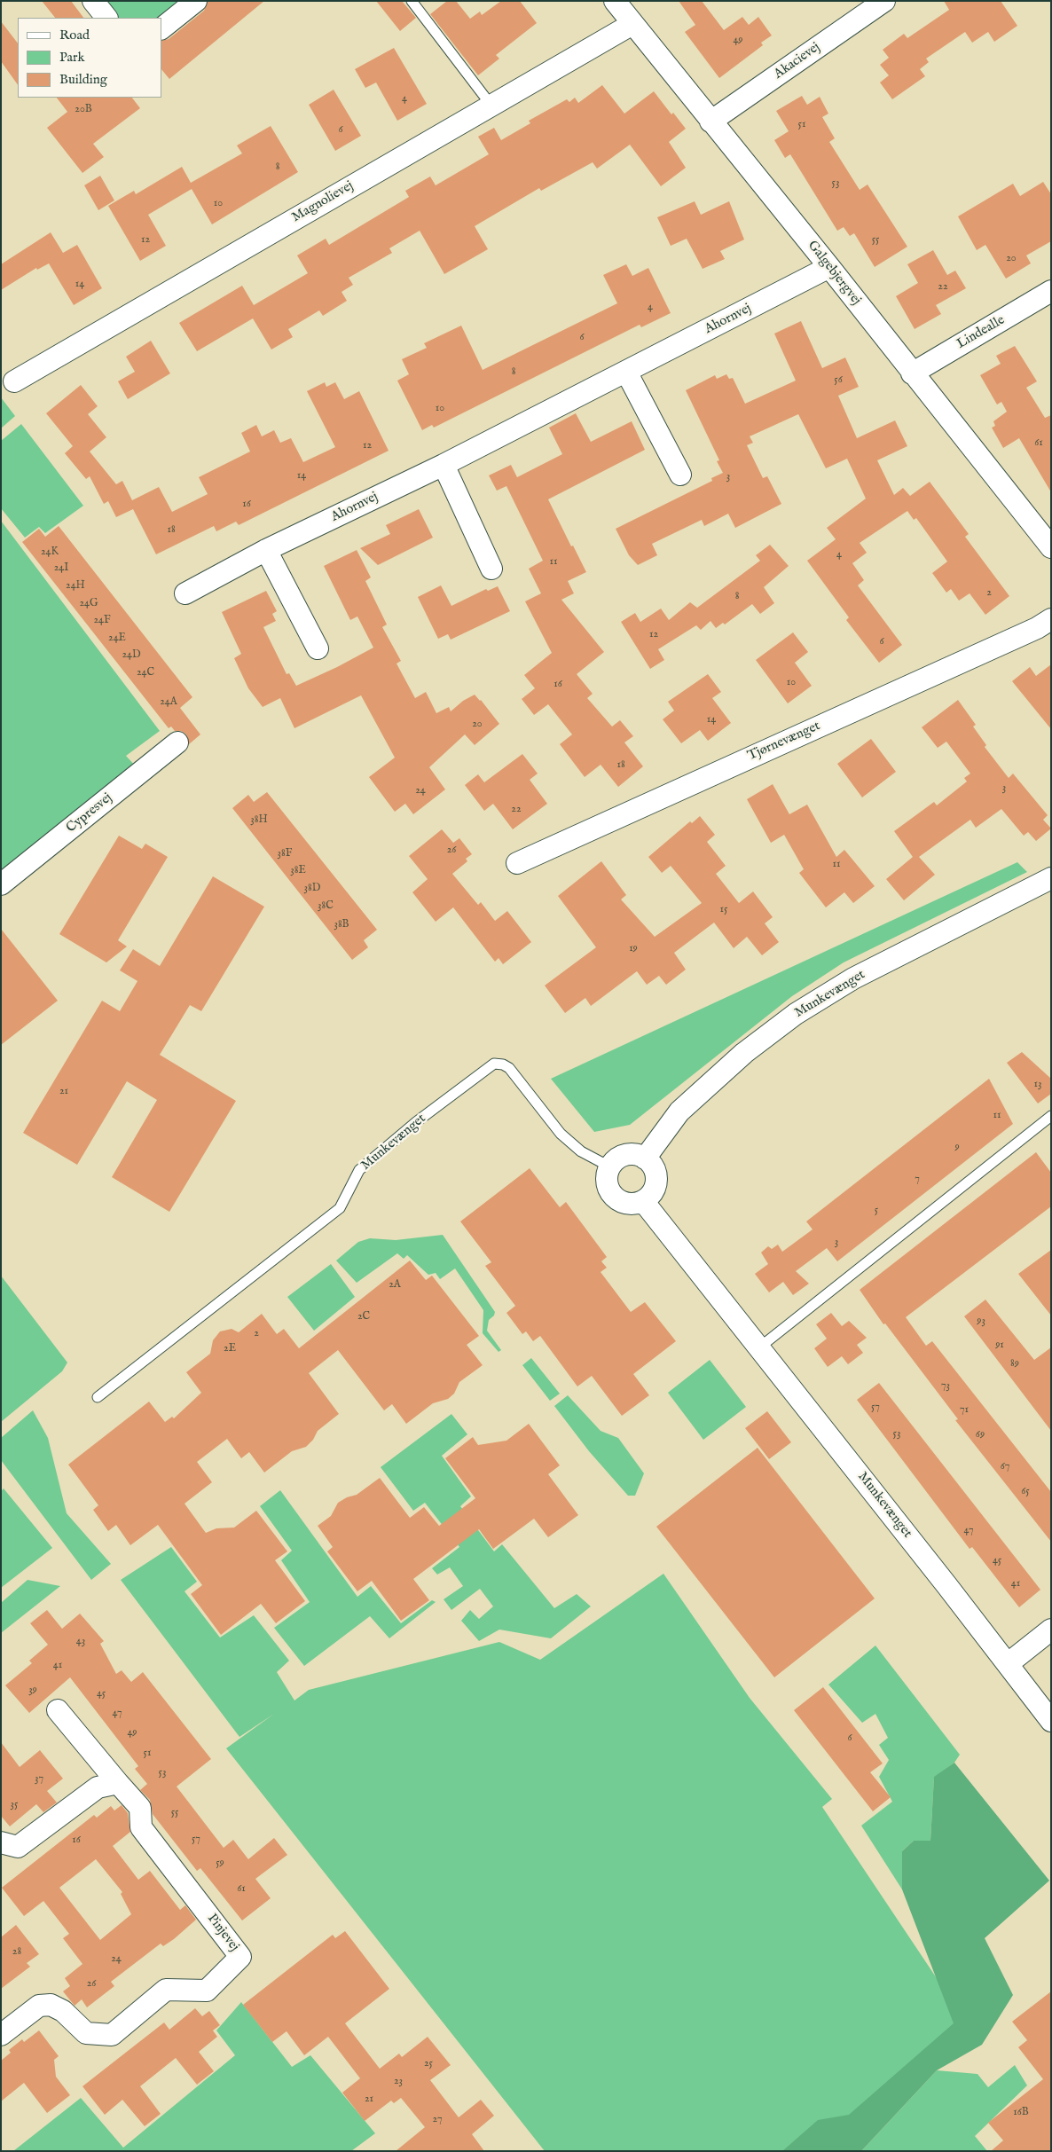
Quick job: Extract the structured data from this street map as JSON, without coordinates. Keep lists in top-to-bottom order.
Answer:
{
  "streets": {
    "street": [
      "Akacievej",
      "Magnolievej",
      "Galgebjergvej",
      "Ahornvej",
      "Lindealle",
      "Tjørnevænget",
      "Cypresvej",
      "Munkevænget",
      "Pinjevej"
    ]
  },
  "crossings": [
    ["Akacievej", "Galgebjergvej"],
    ["Magnolievej", "Galgebjergvej"],
    ["Galgebjergvej", "Ahornvej"],
    ["Galgebjergvej", "Lindealle"]
  ],
  "house_numbers": [
    "49",
    "4",
    "20B",
    "51",
    "6",
    "8",
    "53",
    "10",
    "12",
    "55",
    "20",
    "14",
    "22",
    "4",
    "6",
    "8",
    "56",
    "10",
    "61",
    "12",
    "14",
    "3",
    "16",
    "18",
    "24K",
    "4",
    "11",
    "24I",
    "24H",
    "2",
    "8",
    "24G",
    "24F",
    "12",
    "24E",
    "6",
    "24D",
    "24C",
    "10",
    "16",
    "24A",
    "14",
    "20",
    "18",
    "3",
    "24",
    "22",
    "38H",
    "26",
    "38F",
    "11",
    "38E",
    "38D",
    "38C",
    "15",
    "38B",
    "19",
    "13",
    "21",
    "11",
    "9",
    "7",
    "5",
    "3",
    "2A",
    "2C",
    "93",
    "2",
    "91",
    "2E",
    "89",
    "73",
    "57",
    "71",
    "53",
    "69",
    "67",
    "65",
    "47",
    "45",
    "41",
    "43",
    "41",
    "39",
    "45",
    "47",
    "49",
    "6",
    "51",
    "53",
    "37",
    "35",
    "55",
    "57",
    "16",
    "59",
    "61",
    "28",
    "24",
    "26",
    "25",
    "23",
    "21",
    "16B",
    "27"
  ],
  "legend": ["Road", "Park", "Building"]
}
